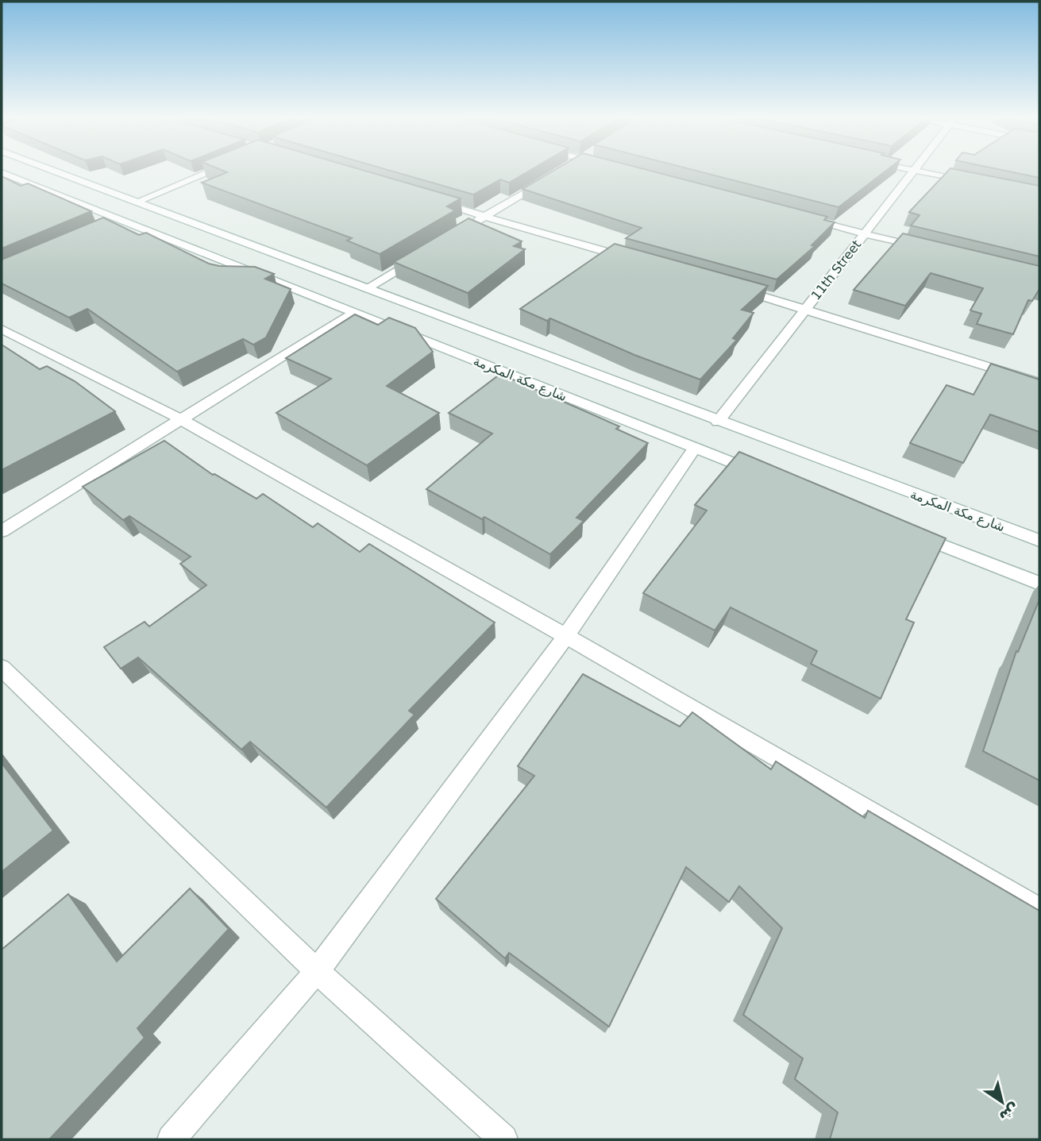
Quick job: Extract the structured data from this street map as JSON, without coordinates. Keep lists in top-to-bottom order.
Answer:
{
  "streets": {
    "street": ["11th Street", "شارع مكة المكرمة"]
  },
  "crossings": [
    ["11th Street", "شارع مكة المكرمة"]
  ],
  "north": "bottom right"
}
